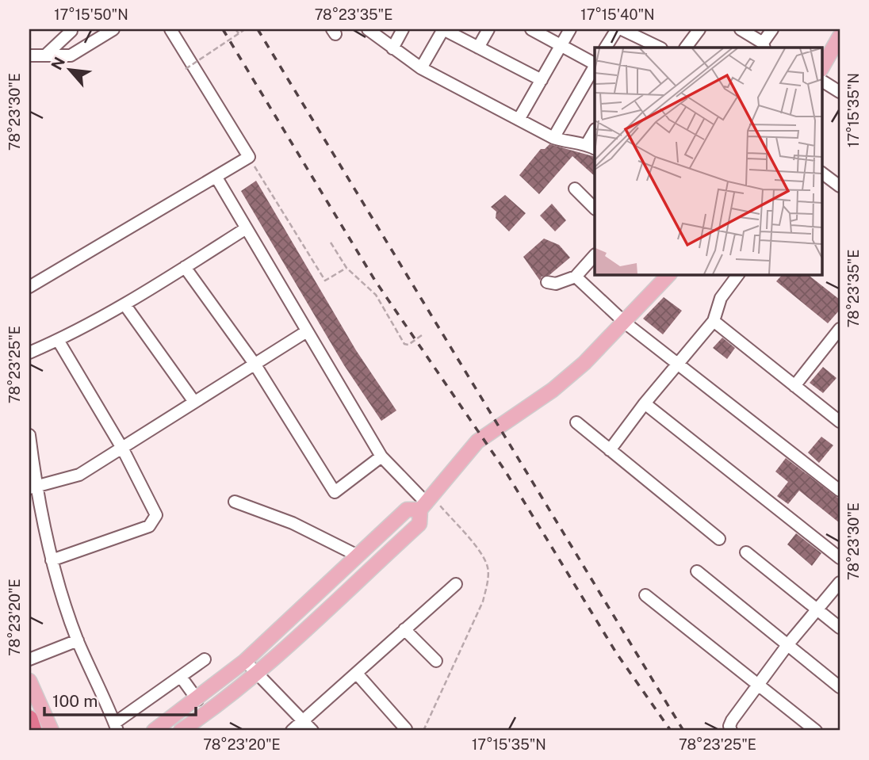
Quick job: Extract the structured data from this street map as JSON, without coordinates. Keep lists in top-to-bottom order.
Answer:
{
  "scale_bar": "100 m",
  "north": "top left",
  "coordinates": [
    "17°15'50\"N",
    "78°23'35\"E",
    "17°15'40\"N",
    "17°15'35\"N",
    "78°23'30\"E",
    "78°23'25\"E",
    "78°23'20\"E"
  ]
}
